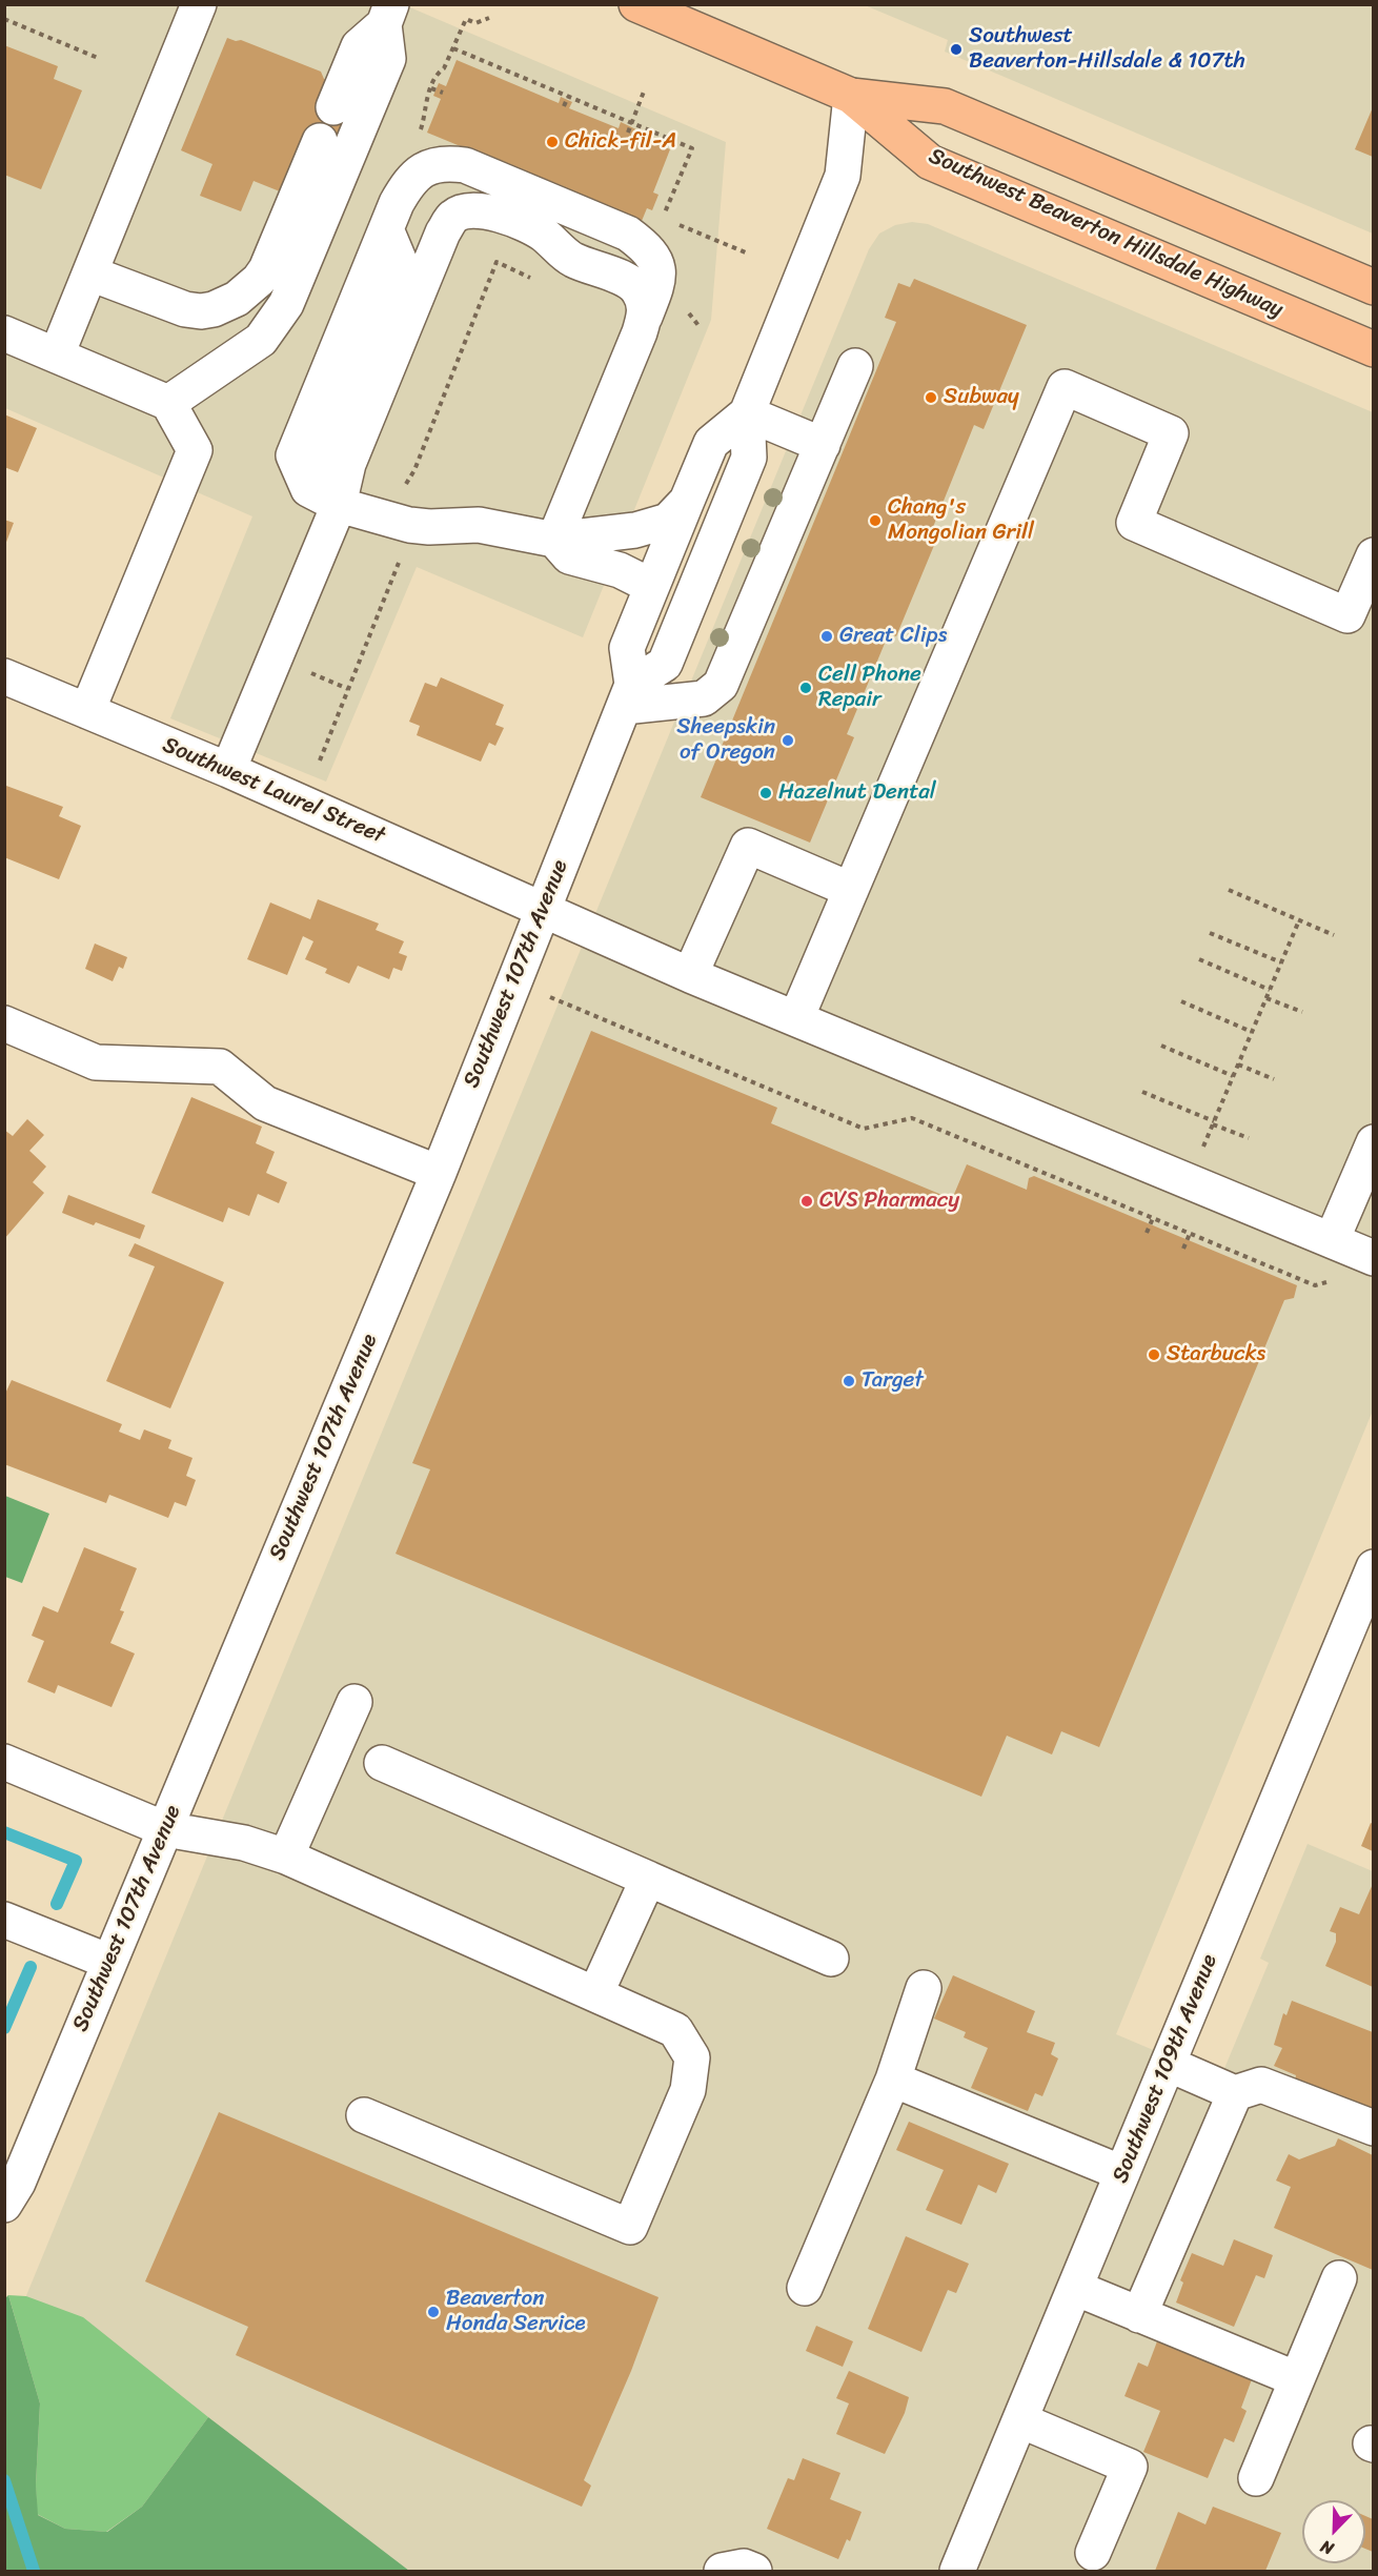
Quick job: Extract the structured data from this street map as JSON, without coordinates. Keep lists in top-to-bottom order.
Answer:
{
  "streets": {
    "main road": ["Southwest Beaverton Hillsdale Highway"],
    "street": ["Southwest Laurel Street", "Southwest 107th Avenue", "Southwest 109th Avenue"]
  },
  "crossings": [
    ["Southwest Laurel Street", "Southwest 107th Avenue"]
  ],
  "places": [
    "Southwest Beaverton-Hillsdale & 107th",
    "Chick-fil-A",
    "Subway",
    "Chang's Mongolian Grill",
    "Great Clips",
    "Cell Phone Repair",
    "Sheepskin of Oregon",
    "Hazelnut Dental",
    "CVS Pharmacy",
    "Starbucks",
    "Target",
    "Beaverton Honda Service"
  ],
  "north": "bottom left"
}
